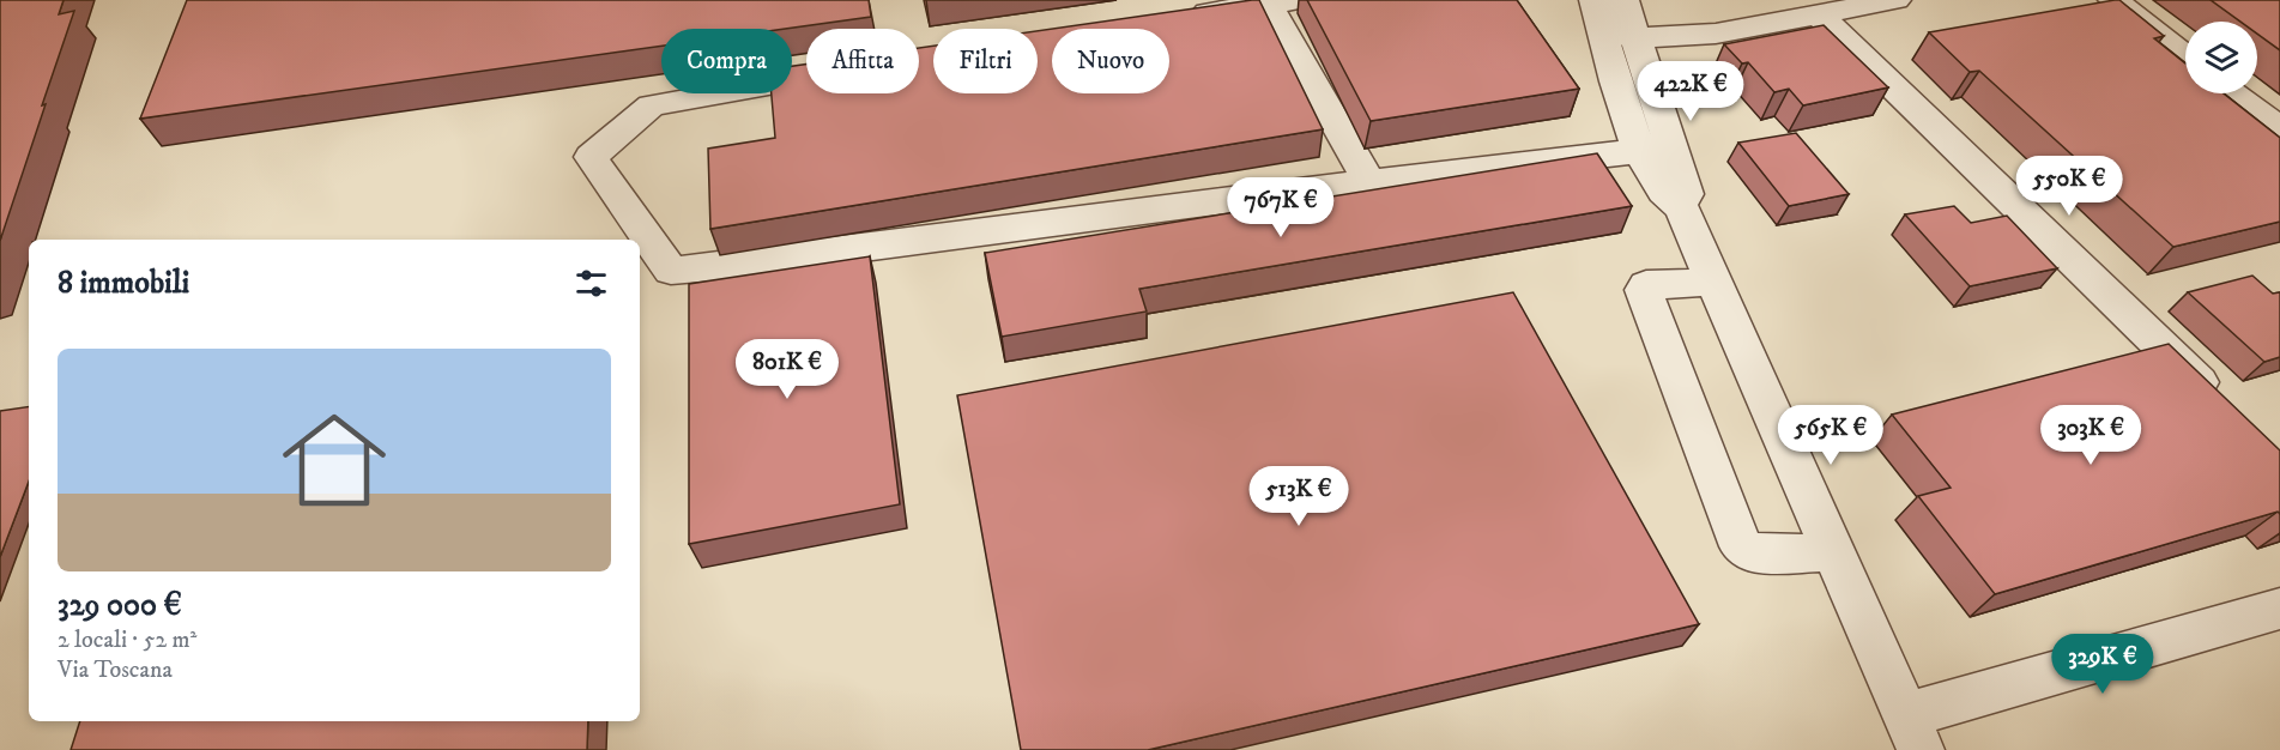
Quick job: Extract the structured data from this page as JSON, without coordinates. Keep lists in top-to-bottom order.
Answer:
{
  "page": {
    "chip": [
      "Compra",
      "Affitta",
      "Filtri",
      "Nuovo"
    ],
    "price": [
      "422K €",
      "550K €",
      "767K €",
      "801K €",
      "565K €",
      "303K €",
      "513K €",
      "329K €"
    ],
    "heading": "8 immobili",
    "list": [
      {
        "name": "329 000 €",
        "note": "2 locali · 52 m² · Via Toscana"
      }
    ]
  }
}
